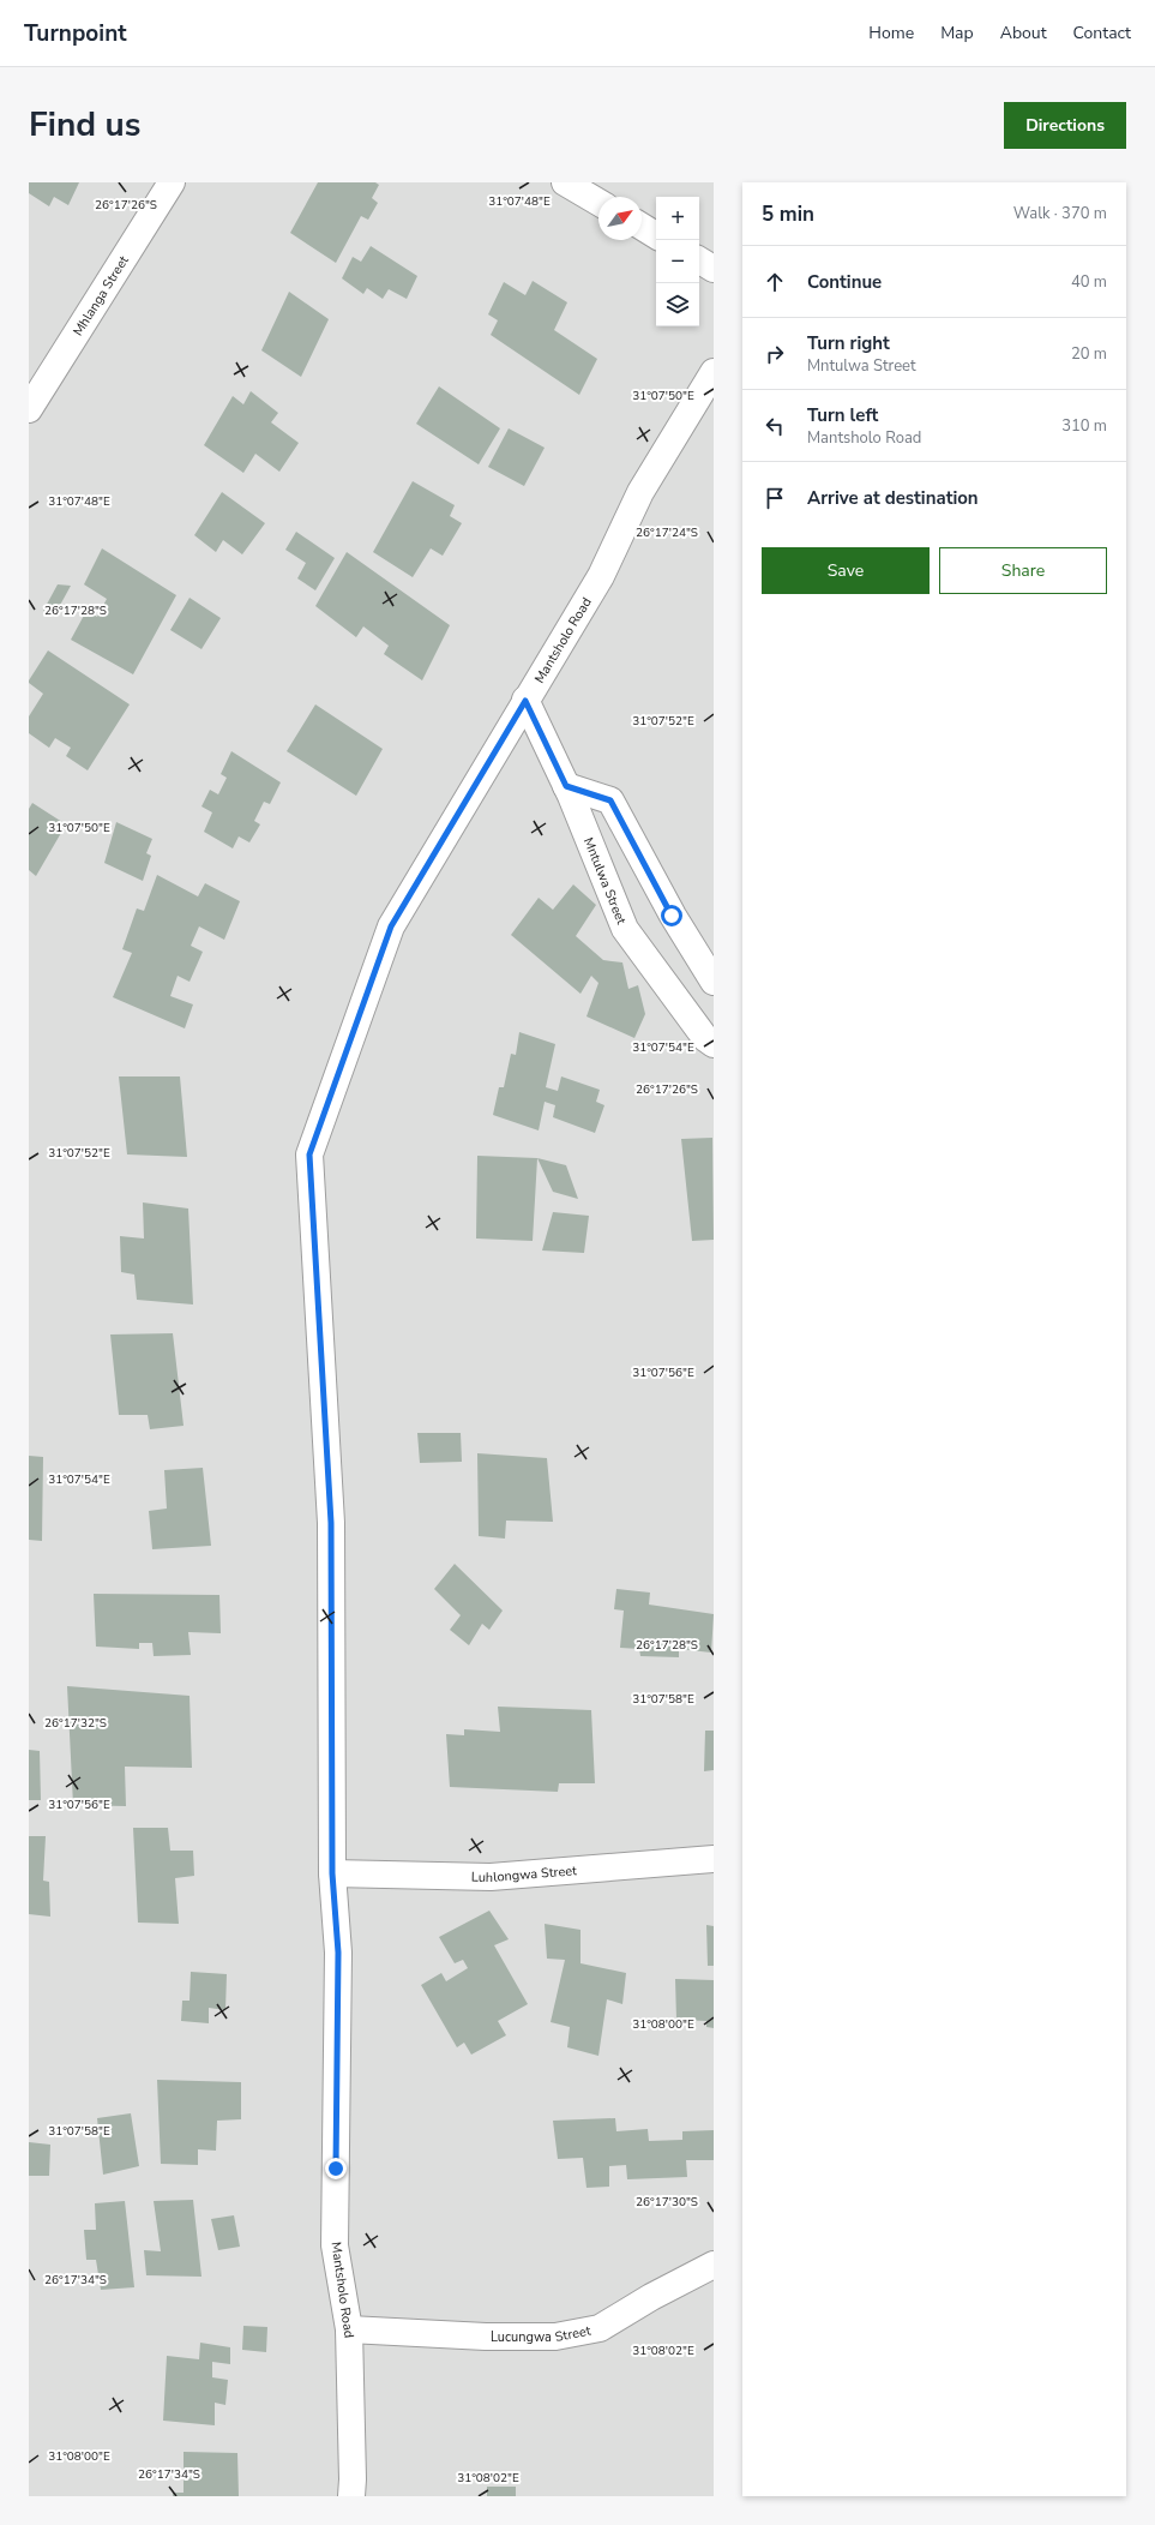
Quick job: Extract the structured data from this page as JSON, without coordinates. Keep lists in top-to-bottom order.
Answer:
{
  "streets": {
    "street": [
      "Mhlanga Street",
      "Mantsholo Road",
      "Mntulwa Street",
      "Luhlongwa Street",
      "Lucungwa Street"
    ]
  },
  "crossings": [
    ["Mantsholo Road", "Mntulwa Street"],
    ["Mantsholo Road", "Luhlongwa Street"],
    ["Mantsholo Road", "Lucungwa Street"]
  ],
  "north": "top right",
  "page": {
    "header": "Turnpoint",
    "nav": [
      "Home",
      "Map",
      "About",
      "Contact"
    ],
    "title": "Find us",
    "buttons": [
      "Directions",
      ["Save", "Share"]
    ],
    "heading": ["5 min", "Walk · 370 m"],
    "map_buttons": ["+", "−"],
    "list": [
      ["Continue", "40 m"],
      ["Turn right", "Mntulwa Street", "20 m"],
      ["Turn left", "Mantsholo Road", "310 m"],
      "Arrive at destination"
    ]
  },
  "coordinates": [
    "31°07'48\"E",
    "26°17'26\"S",
    "31°07'50\"E",
    "26°17'24\"S",
    "26°17'28\"S",
    "31°07'52\"E",
    "31°07'54\"E",
    "31°07'56\"E",
    "31°07'58\"E",
    "26°17'32\"S",
    "31°08'00\"E",
    "26°17'30\"S",
    "26°17'34\"S",
    "31°08'02\"E"
  ]
}
